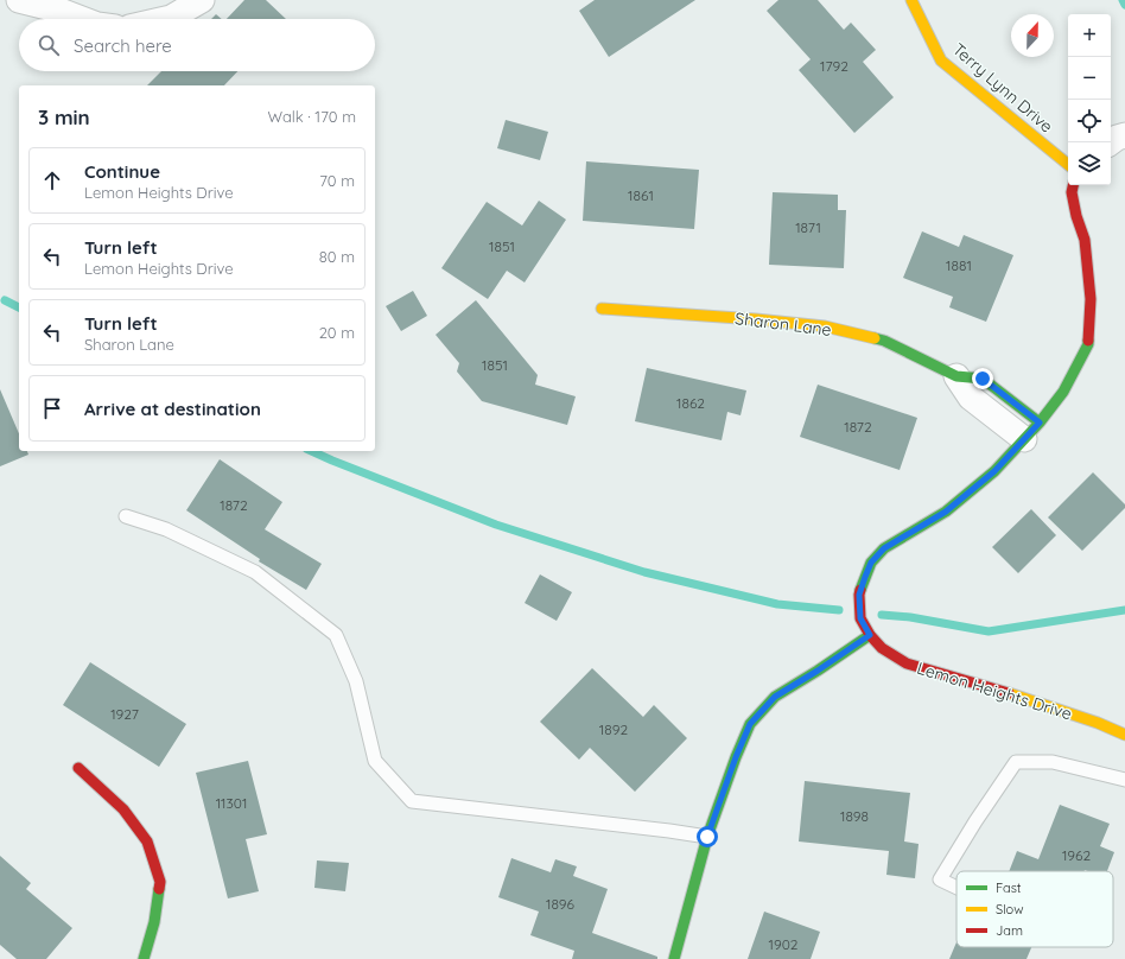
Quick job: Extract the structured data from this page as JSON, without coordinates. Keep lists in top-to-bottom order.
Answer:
{
  "streets": {
    "street": ["Terry Lynn Drive", "Sharon Lane", "Lemon Heights Drive"]
  },
  "crossings": [
    ["Sharon Lane", "Lemon Heights Drive"]
  ],
  "house_numbers": [
    "1792",
    "1861",
    "1871",
    "1851",
    "1881",
    "1851",
    "1862",
    "1872",
    "1872",
    "1927",
    "1892",
    "11301",
    "1898",
    "1962",
    "1896",
    "1902"
  ],
  "legend": ["Fast", "Slow", "Jam"],
  "north": "top",
  "page": {
    "map_buttons": ["+", "−"],
    "search": "Search here",
    "heading": ["3 min", "Walk · 170 m"],
    "list": [
      ["Continue", "Lemon Heights Drive", "70 m"],
      ["Turn left", "Lemon Heights Drive", "80 m"],
      ["Turn left", "Sharon Lane", "20 m"],
      "Arrive at destination"
    ]
  }
}
